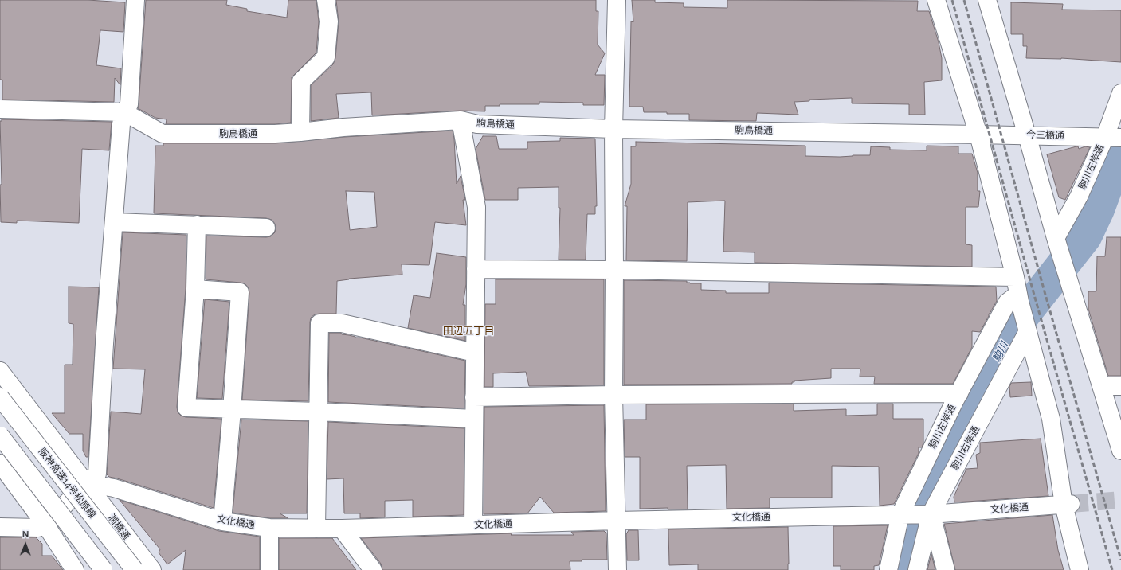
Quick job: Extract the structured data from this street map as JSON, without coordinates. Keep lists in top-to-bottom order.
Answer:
{
  "streets": {
    "main road": [
      "駒鳥橋通",
      "今三橋通",
      "駒川左岸通",
      "駒川右岸通",
      "阪神高速14号松原線",
      "文化橋通",
      "潤橋通"
    ]
  },
  "crossings": [
    ["駒鳥橋通", "今三橋通"],
    ["今三橋通", "駒川左岸通"],
    ["駒川左岸通", "文化橋通"],
    ["駒川右岸通", "文化橋通"],
    ["文化橋通", "潤橋通"]
  ],
  "districts": ["田辺五丁目"],
  "water": ["駒川"],
  "north": "top"
}
